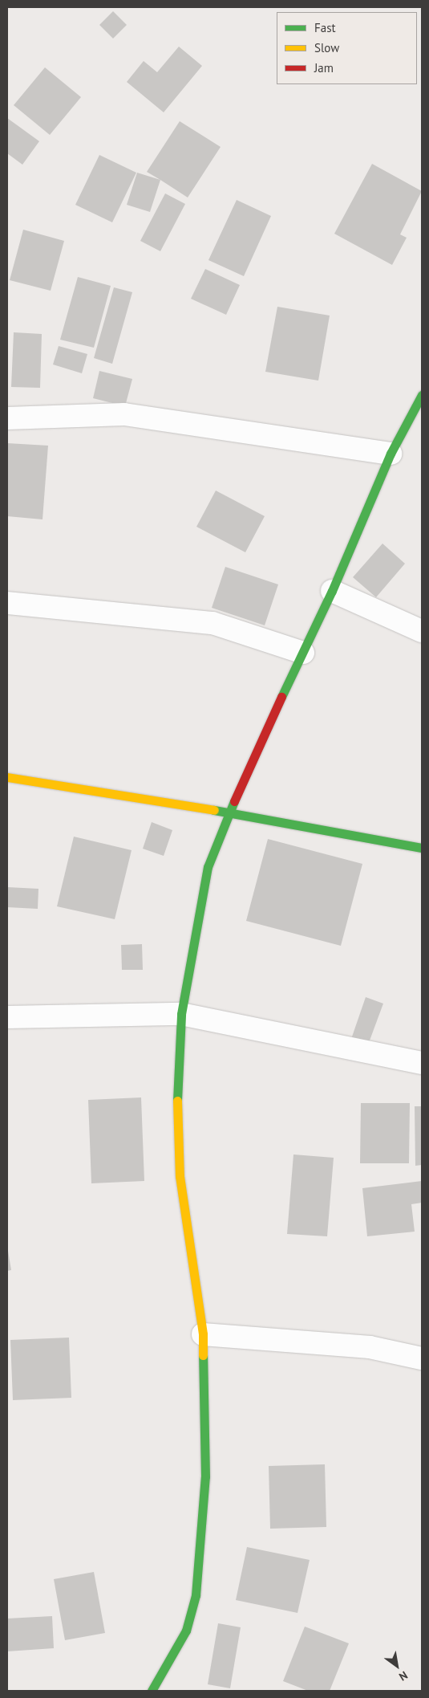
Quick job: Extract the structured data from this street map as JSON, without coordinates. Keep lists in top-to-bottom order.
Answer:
{
  "legend": ["Fast", "Slow", "Jam"],
  "north": "bottom right"
}
